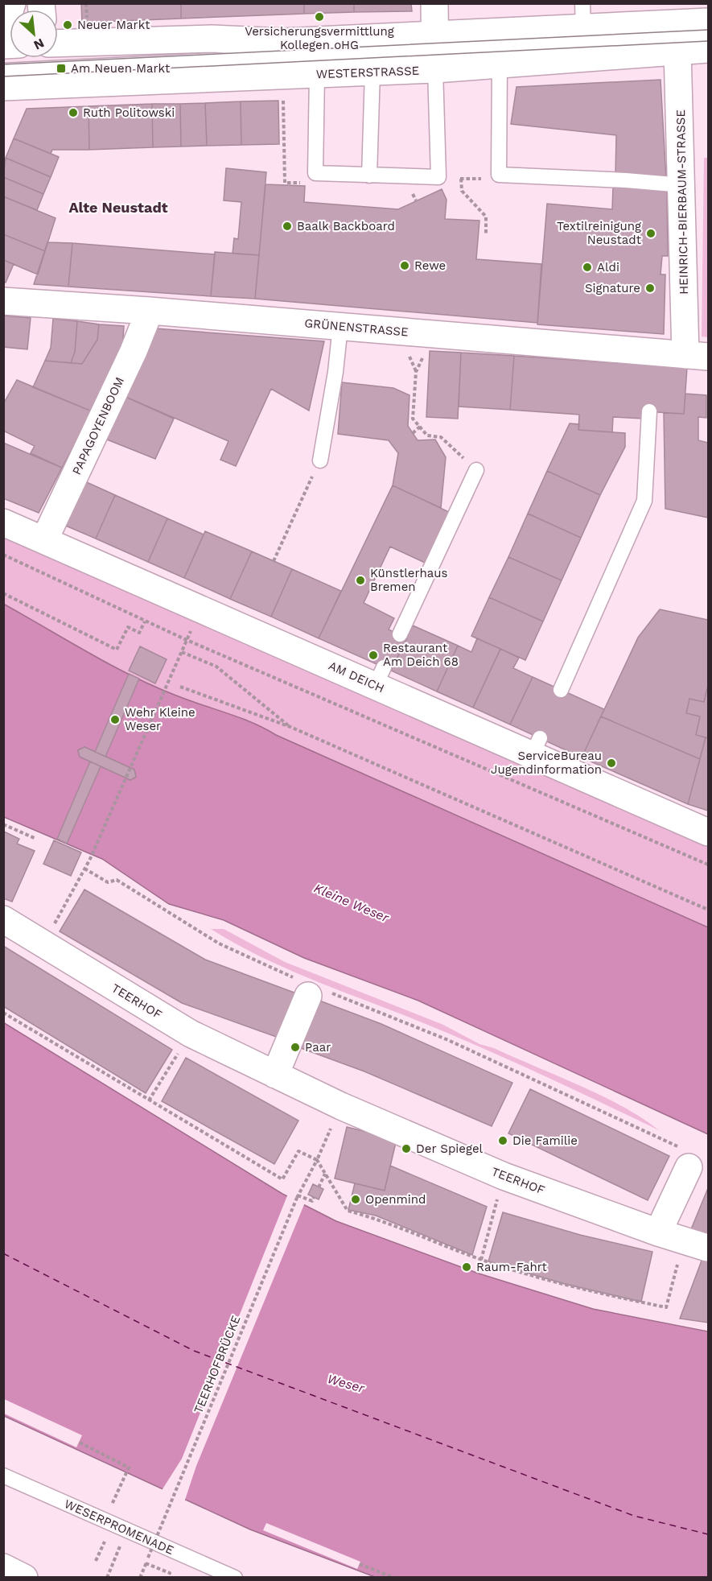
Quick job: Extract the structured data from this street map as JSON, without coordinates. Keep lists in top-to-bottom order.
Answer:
{
  "streets": {
    "street": [
      "WESTERSTRASSE",
      "HEINRICH-BIERBAUM-STRASSE",
      "GRÜNENSTRASSE",
      "PAPAGOYENBOOM",
      "AM DEICH",
      "TEERHOF"
    ],
    "lane": ["WESERPROMENADE"],
    "path": ["TEERHOFBRÜCKE"]
  },
  "crossings": [
    ["WESTERSTRASSE", "HEINRICH-BIERBAUM-STRASSE"],
    ["HEINRICH-BIERBAUM-STRASSE", "GRÜNENSTRASSE"],
    ["GRÜNENSTRASSE", "PAPAGOYENBOOM"],
    ["PAPAGOYENBOOM", "AM DEICH"],
    ["TEERHOF", "TEERHOFBRÜCKE"]
  ],
  "districts": ["Alte Neustadt"],
  "water": ["Kleine Weser", "Weser"],
  "places": {
    "other": [
      "Versicherungsvermittlung Kollegen oHG",
      "Neuer Markt",
      "Ruth Politowski",
      "Baalk Backboard",
      "Textilreinigung Neustadt",
      "Rewe",
      "Aldi",
      "Signature",
      "Künstlerhaus Bremen",
      "Restaurant Am Deich 68",
      "Wehr Kleine Weser",
      "ServiceBureau Jugendinformation",
      "Paar",
      "Die Familie",
      "Der Spiegel",
      "Openmind",
      "Raum-Fahrt"
    ],
    "transit": ["Am Neuen Markt"]
  },
  "north": "bottom right"
}
